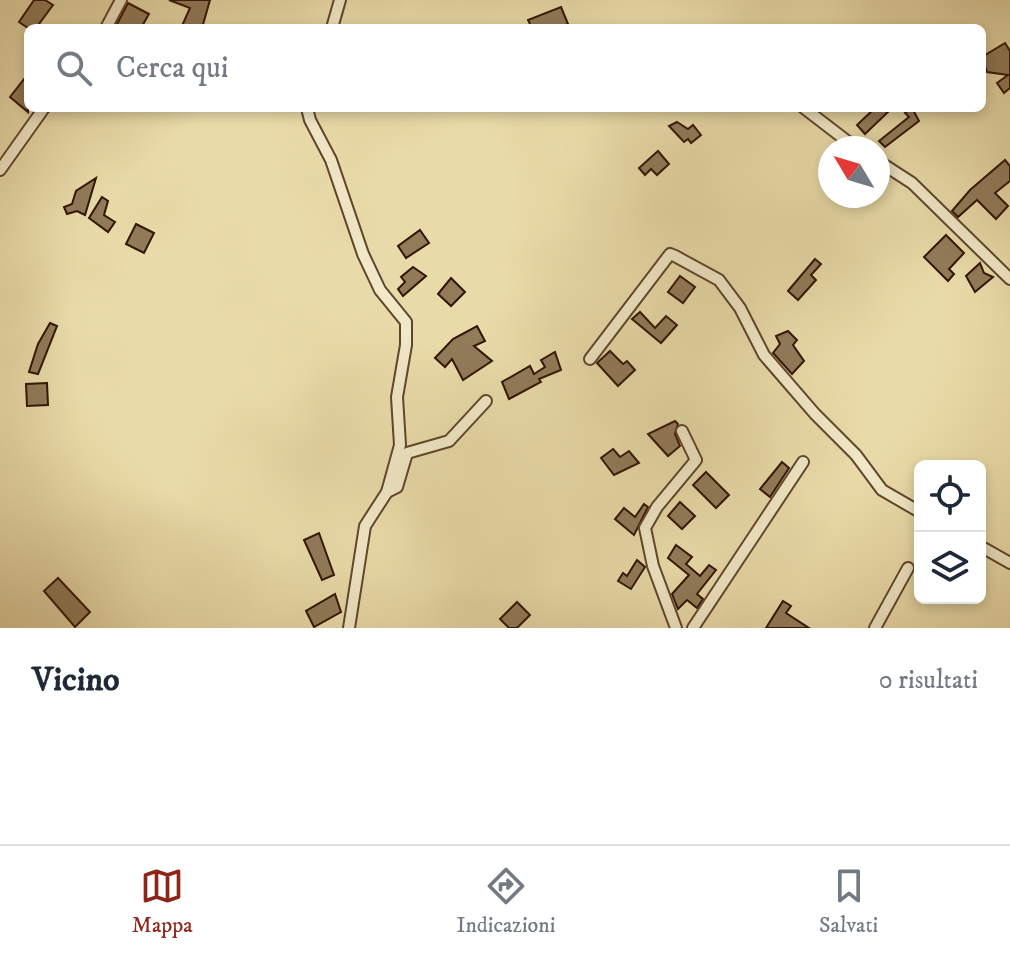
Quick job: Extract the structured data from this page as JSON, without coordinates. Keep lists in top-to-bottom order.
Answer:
{
  "north": "top left",
  "page": {
    "search": "Cerca qui",
    "heading": ["Vicino", "0 risultati"],
    "nav": ["Mappa", "Indicazioni", "Salvati"]
  }
}
